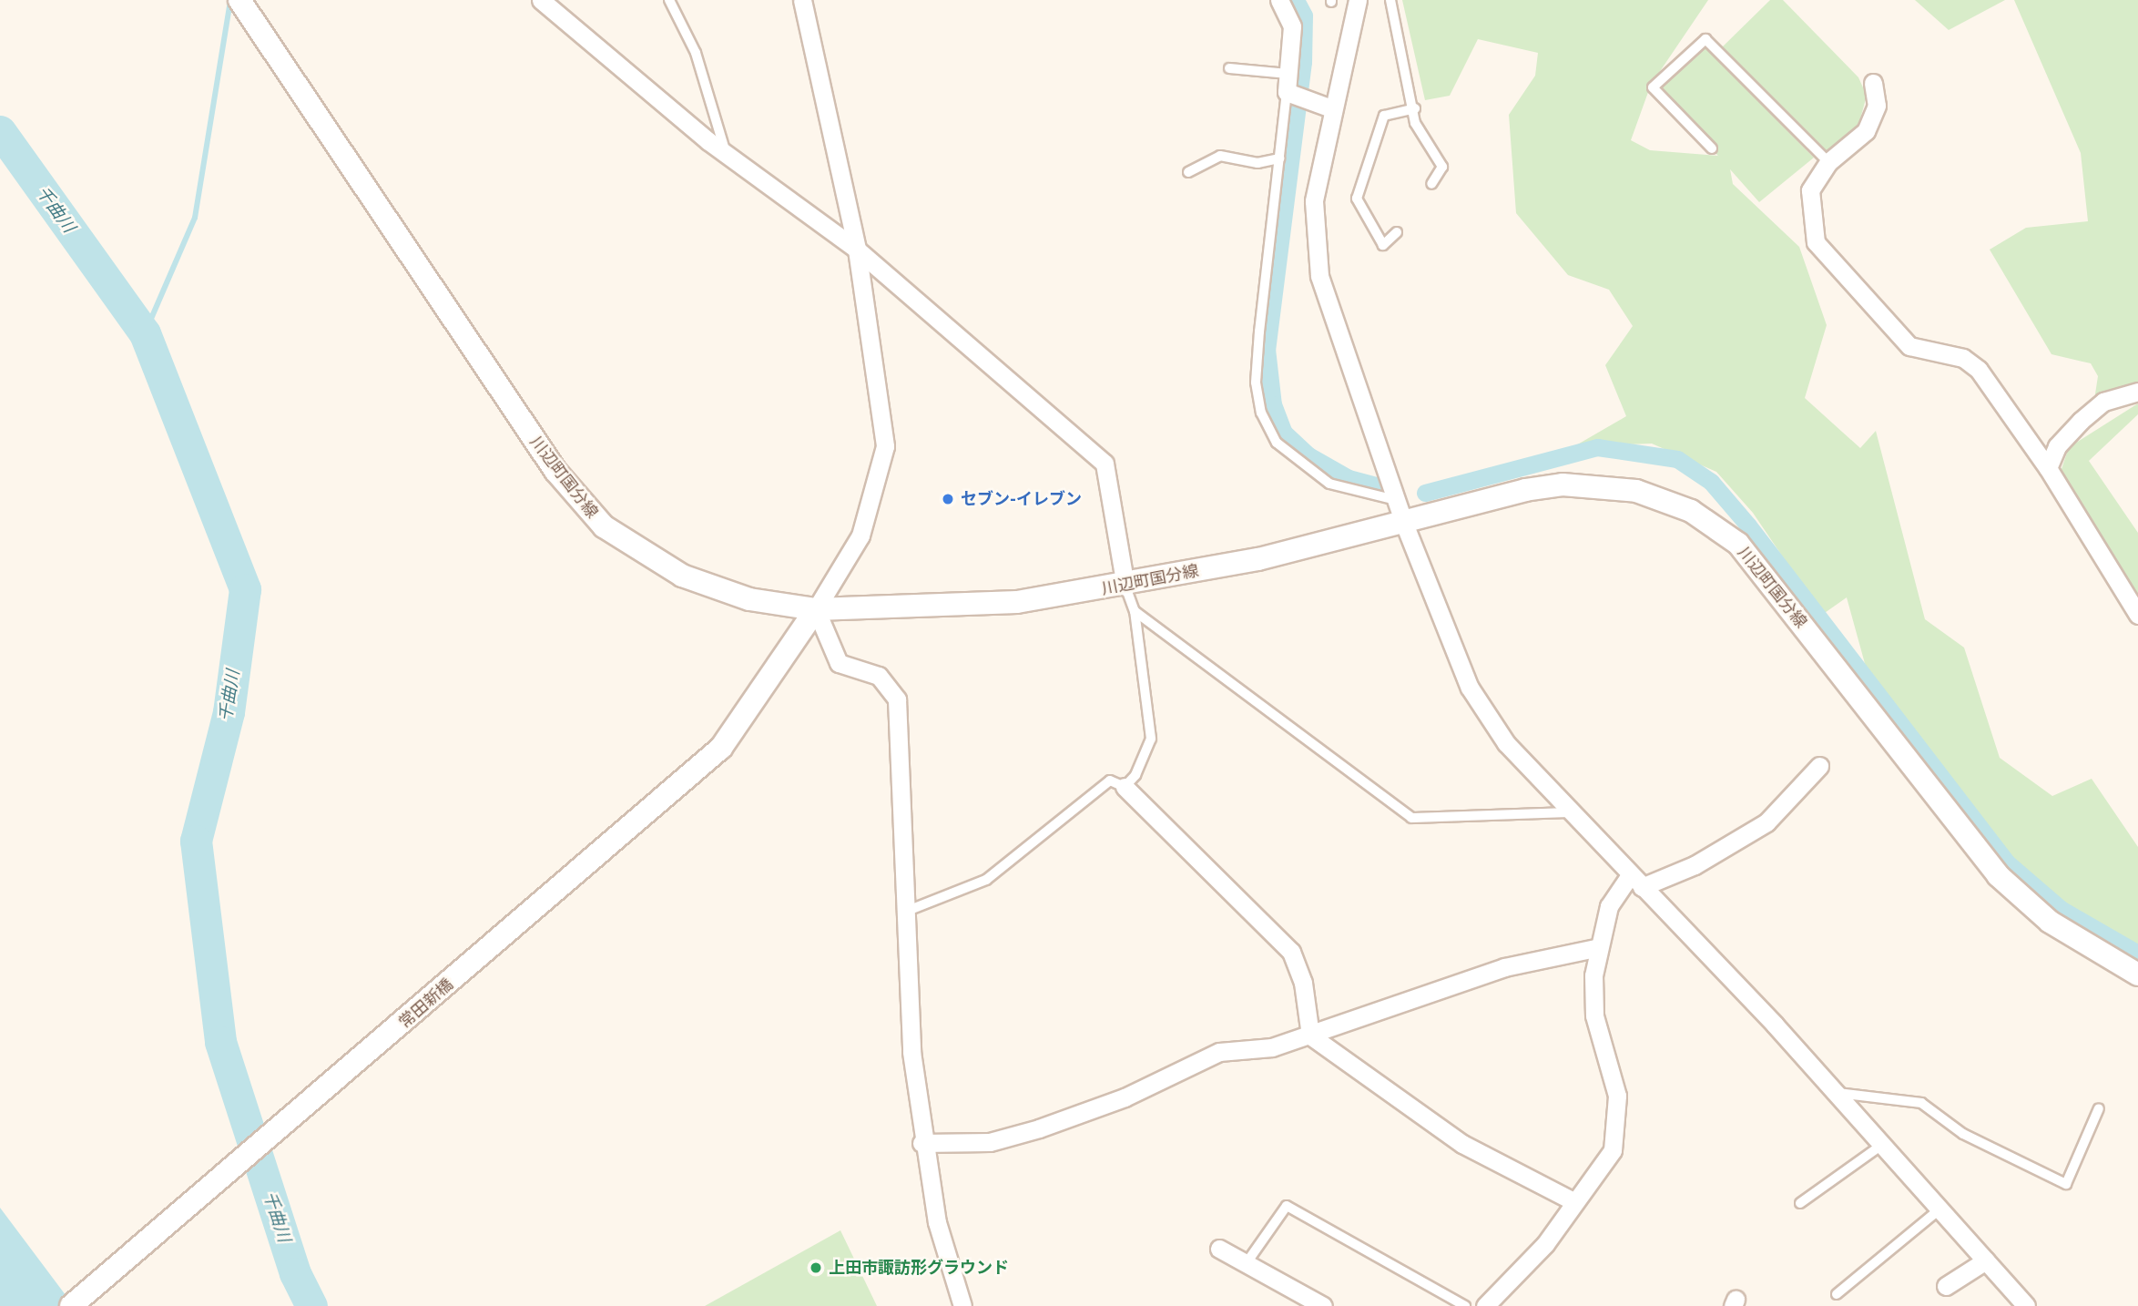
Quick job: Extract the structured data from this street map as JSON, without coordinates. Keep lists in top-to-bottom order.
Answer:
{
  "streets": {
    "street": ["川辺町国分線", "常田新橋"]
  },
  "crossings": [
    ["川辺町国分線", "常田新橋"]
  ],
  "water": ["千曲川"],
  "places": ["セブン-イレブン", "上田市諏訪形グラウンド"]
}
